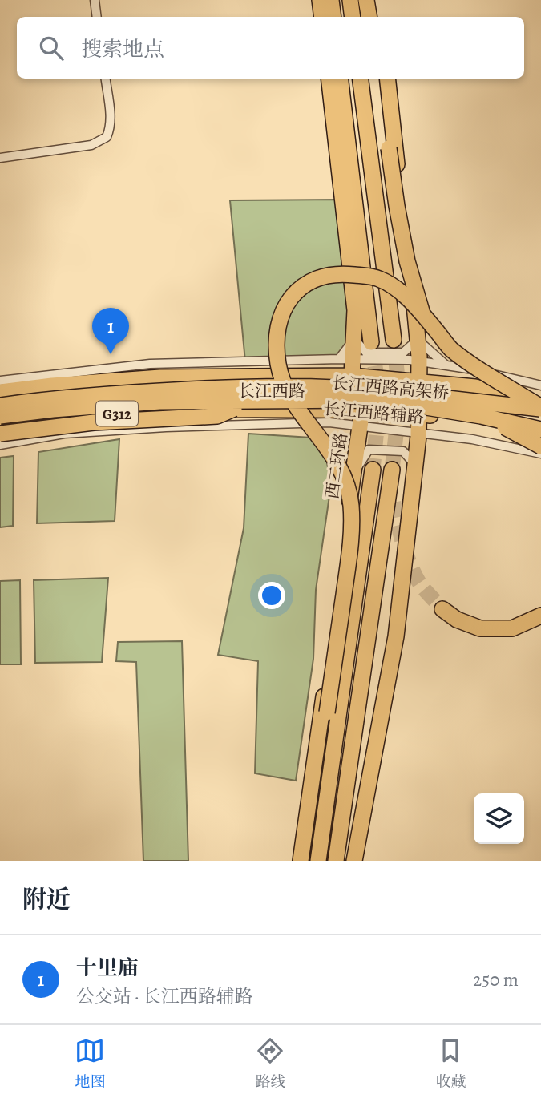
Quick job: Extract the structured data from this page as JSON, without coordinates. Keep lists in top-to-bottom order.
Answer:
{
  "streets": {
    "highway": [
      "长江西路高架桥",
      "长江西路",
      "G312",
      "西二环路"
    ],
    "street": ["长江西路辅路"]
  },
  "crossings": [
    ["长江西路", "长江西路辅路"],
    ["长江西路", "西二环路"],
    ["长江西路辅路", "西二环路"]
  ],
  "page": {
    "search": "搜索地点",
    "pins": "1",
    "heading": "附近",
    "list": [
      {
        "mark": "1",
        "name": "十里庙",
        "note": "公交站 · 长江西路辅路",
        "value": "250 m"
      }
    ],
    "nav": ["地图", "路线", "收藏"]
  }
}
